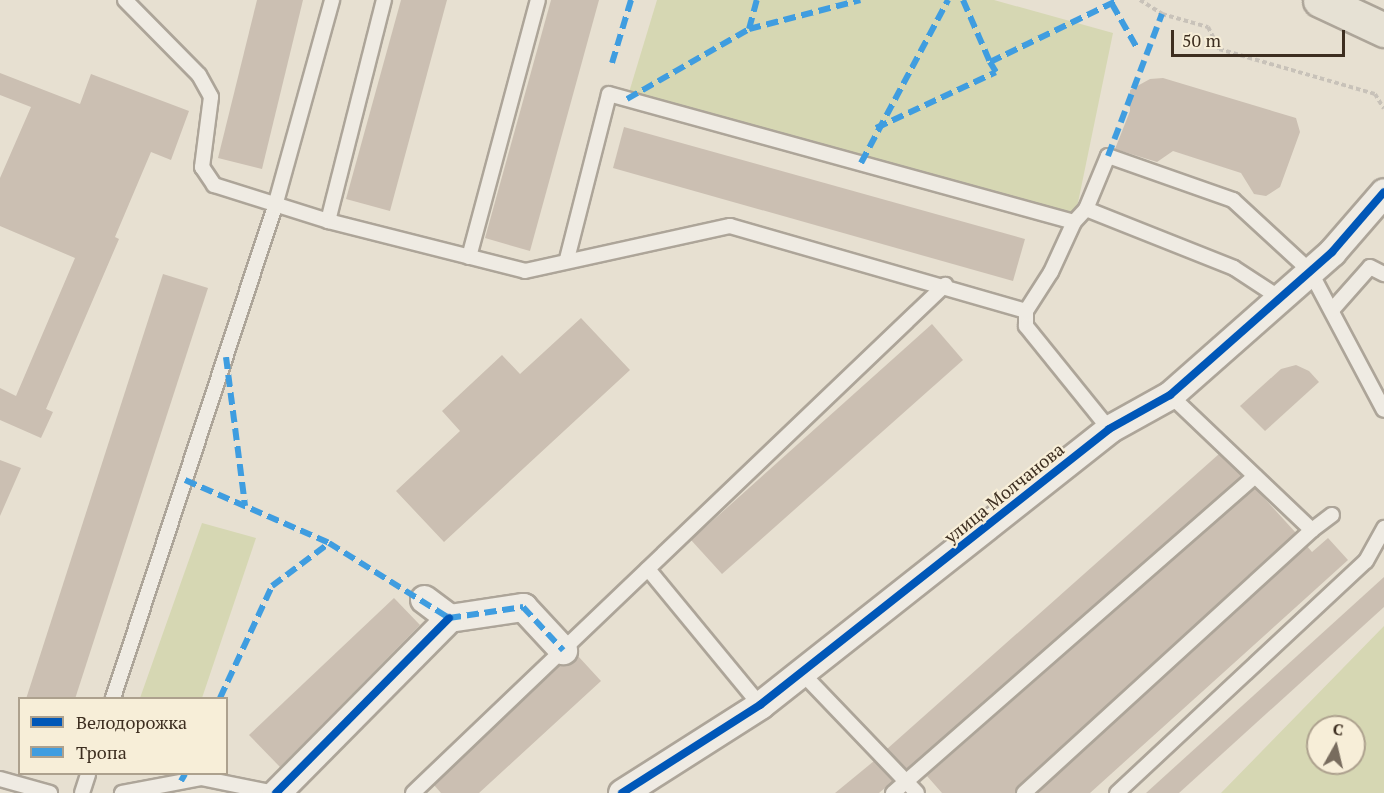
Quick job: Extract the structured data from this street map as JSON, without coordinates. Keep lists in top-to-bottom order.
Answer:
{
  "streets": {
    "street": ["улица Молчанова"]
  },
  "legend": ["Велодорожка", "Тропа"],
  "scale_bar": "50 m",
  "north": "top"
}
